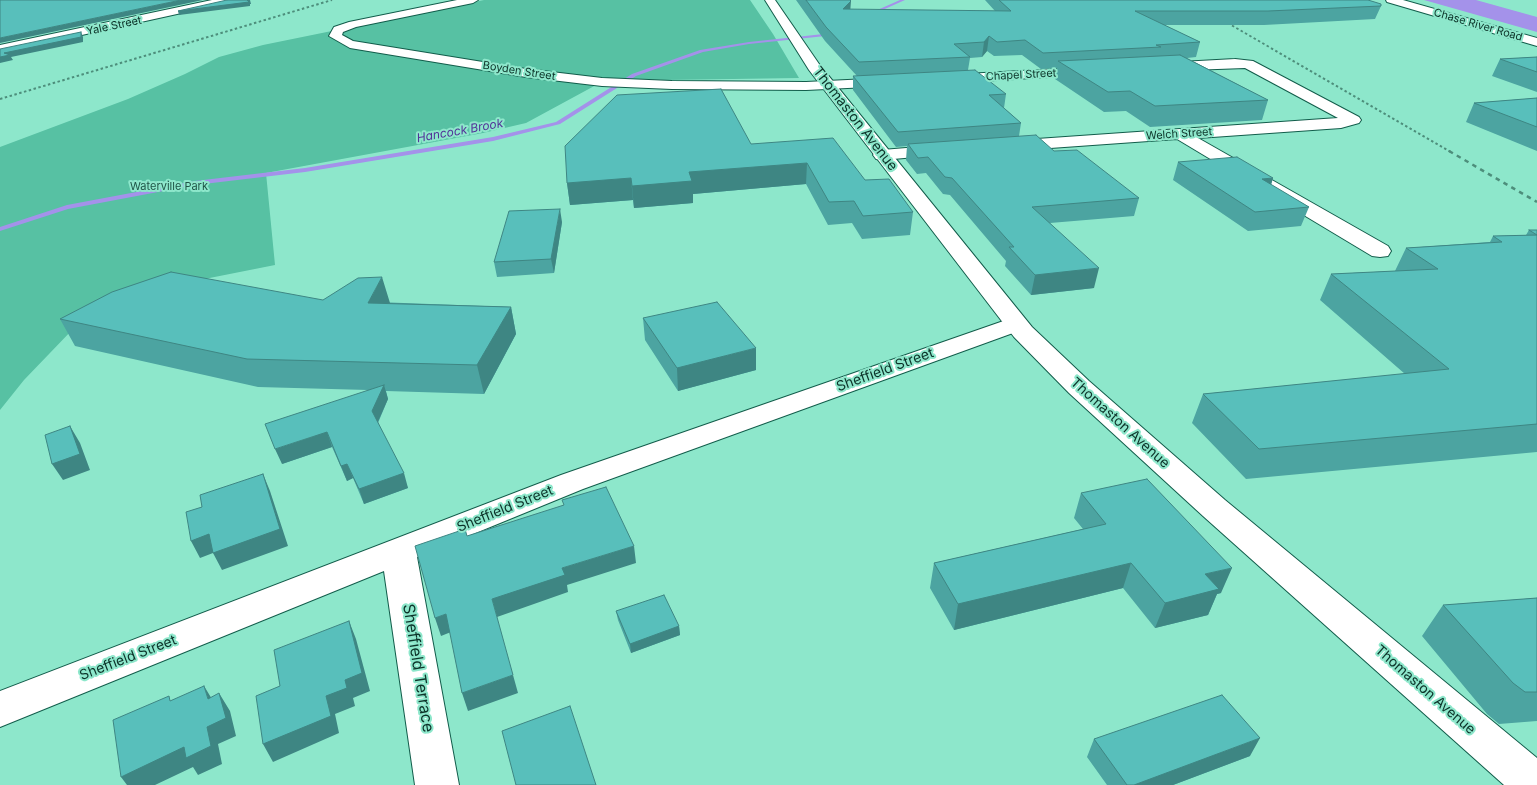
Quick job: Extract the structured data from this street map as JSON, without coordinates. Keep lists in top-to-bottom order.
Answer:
{
  "streets": {
    "street": [
      "Chase River Road",
      "Yale Street",
      "Boyden Street",
      "Chapel Street",
      "Thomaston Avenue",
      "Welch Street",
      "Sheffield Street",
      "Sheffield Terrace"
    ]
  },
  "crossings": [
    ["Boyden Street", "Thomaston Avenue"],
    ["Thomaston Avenue", "Sheffield Street"],
    ["Sheffield Street", "Sheffield Terrace"]
  ],
  "water": ["Hancock Brook"],
  "parks": ["Waterville Park"]
}
